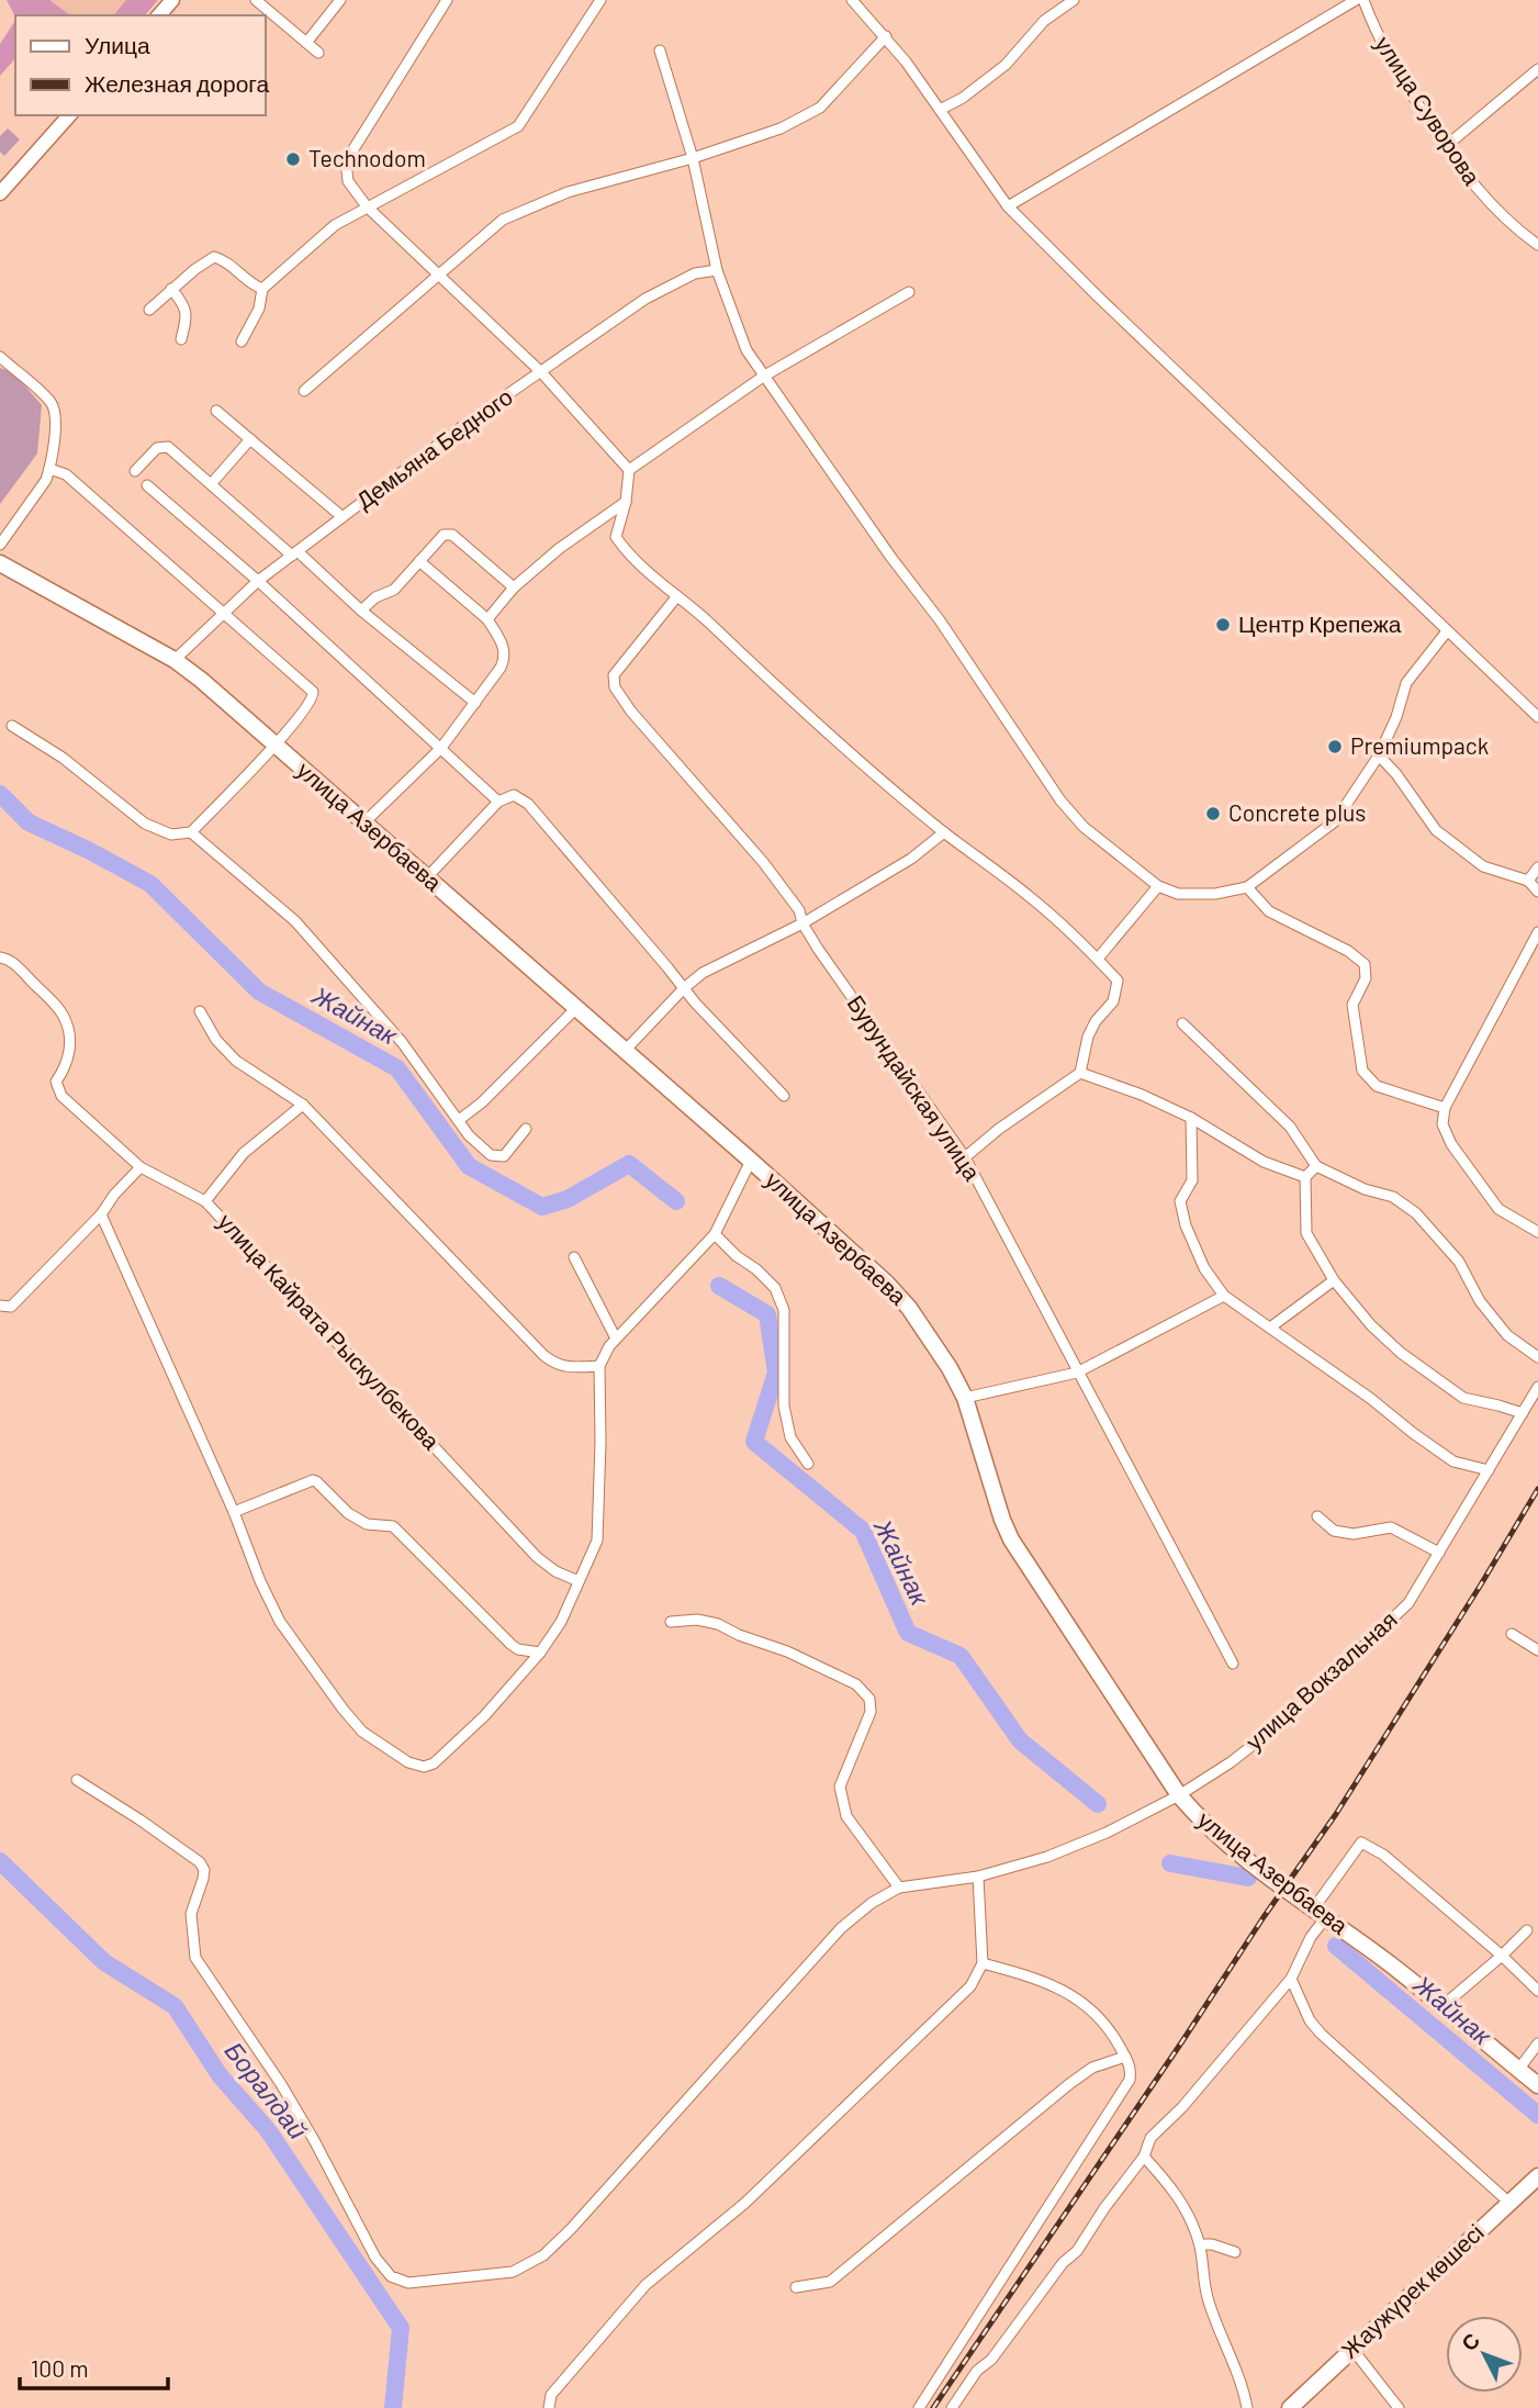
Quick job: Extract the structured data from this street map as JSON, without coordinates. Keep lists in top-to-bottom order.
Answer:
{
  "streets": {
    "main road": ["улица Азербаева", "Жаужүрек көшесі"],
    "street": [
      "улица Суворова",
      "Демьяна Бедного",
      "Бурундайская улица",
      "улица Кайрата Рыскулбекова",
      "улица Вокзальная"
    ]
  },
  "crossings": [
    ["Демьяна Бедного", "улица Азербаева"],
    ["улица Азербаева", "улица Вокзальная"]
  ],
  "water": ["Жайнак", "Боралдай"],
  "places": [
    "Technodom",
    "Центр Крепежа",
    "Premiumpack",
    "Concrete plus"
  ],
  "legend": ["Улица", "Железная дорога"],
  "scale_bar": "100 m",
  "north": "top left"
}
